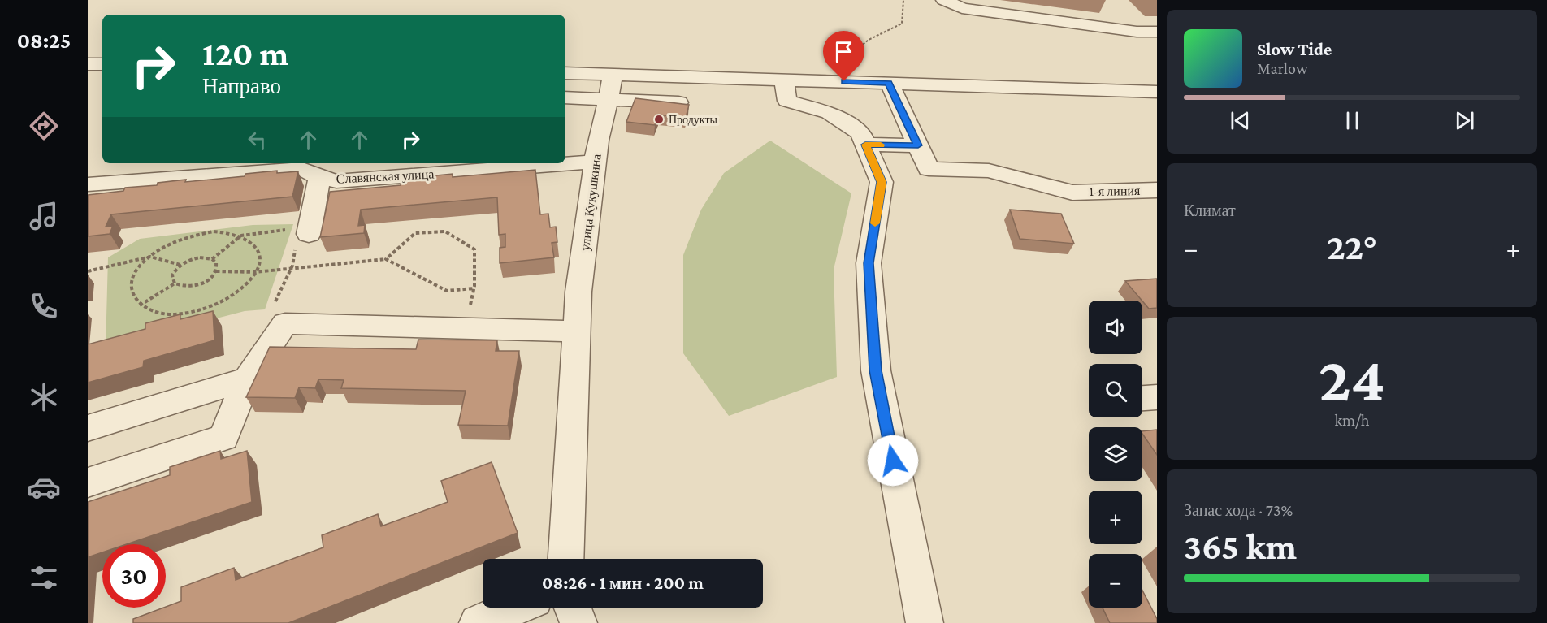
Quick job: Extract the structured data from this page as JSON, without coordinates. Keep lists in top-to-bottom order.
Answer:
{
  "streets": {
    "street": ["Славянская улица", "1-я линия", "улица Кукушкина"]
  },
  "crossings": [
    ["Славянская улица", "улица Кукушкина"]
  ],
  "places": ["Продукты"],
  "page": {
    "tabs": "08:25",
    "turn": ["120 m", "Направо"],
    "song": ["Slow Tide", "Marlow"],
    "tile": [
      "Климат",
      ["24", "km/h"],
      ["Запас хода · 73%", "365 km"]
    ],
    "heat": ["−", "22°", "+"],
    "map_buttons": ["+", "−"],
    "limit": "30",
    "trip": "08:26 · 1 мин · 200 m"
  }
}
